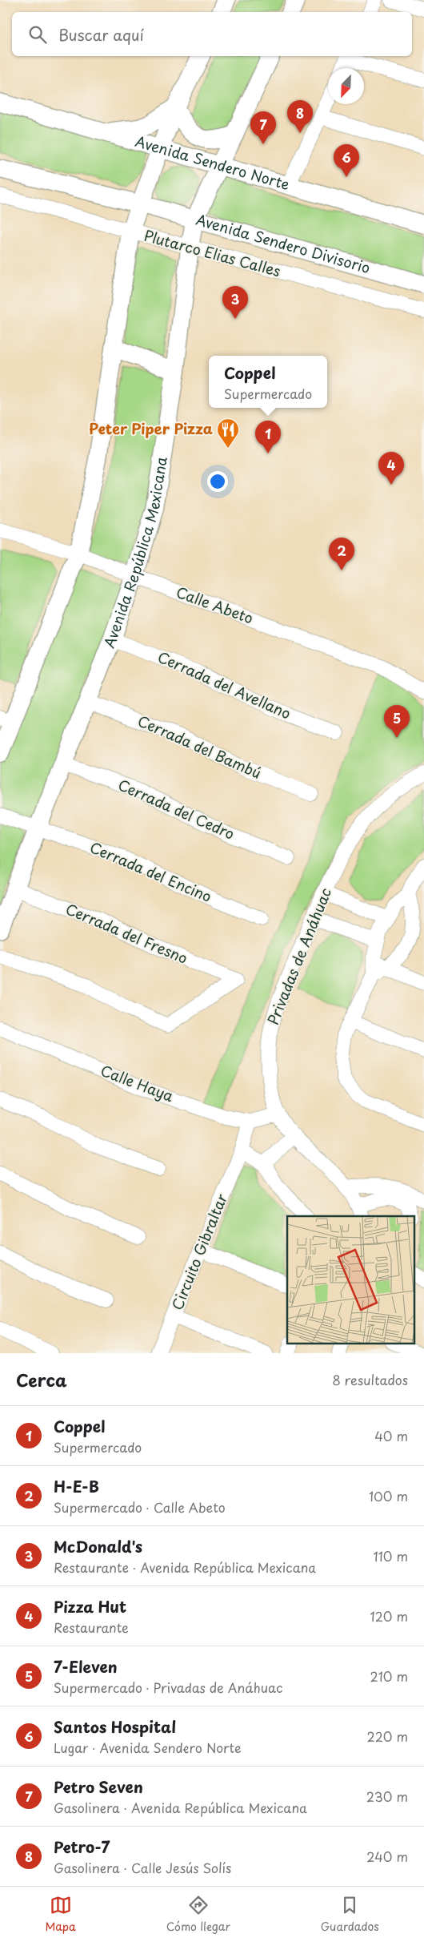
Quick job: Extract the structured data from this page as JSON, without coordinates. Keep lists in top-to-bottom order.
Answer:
{
  "streets": {
    "main road": ["Avenida Sendero Norte", "Avenida Sendero Divisorio", "Avenida República Mexicana"],
    "street": [
      "Plutarco Elias Calles",
      "Calle Abeto",
      "Cerrada del Avellano",
      "Cerrada del Bambú",
      "Cerrada del Cedro",
      "Cerrada del Encino",
      "Cerrada del Fresno",
      "Privadas de Anáhuac",
      "Calle Haya",
      "Circuito Gibraltar"
    ]
  },
  "crossings": [
    ["Avenida Sendero Norte", "Avenida República Mexicana"],
    ["Avenida Sendero Divisorio", "Avenida República Mexicana"],
    ["Plutarco Elias Calles", "Avenida República Mexicana"],
    ["Avenida República Mexicana", "Calle Abeto"],
    ["Avenida República Mexicana", "Cerrada del Avellano"],
    ["Avenida República Mexicana", "Cerrada del Bambú"],
    ["Avenida República Mexicana", "Cerrada del Cedro"],
    ["Avenida República Mexicana", "Cerrada del Encino"],
    ["Avenida República Mexicana", "Cerrada del Fresno"],
    ["Privadas de Anáhuac", "Calle Haya"],
    ["Calle Haya", "Circuito Gibraltar"]
  ],
  "places": {
    "restaurant": ["Peter Piper Pizza"]
  },
  "north": "bottom left",
  "page": {
    "search": "Buscar aquí",
    "pins": [
      "8",
      "7",
      "6",
      "3",
      "1",
      "4",
      "2",
      "5"
    ],
    "popup": ["Coppel", "Supermercado"],
    "heading": ["Cerca", "8 resultados"],
    "list": [
      {
        "mark": "1",
        "name": "Coppel",
        "note": "Supermercado",
        "value": "40 m"
      },
      {
        "mark": "2",
        "name": "H-E-B",
        "note": "Supermercado · Calle Abeto",
        "value": "100 m"
      },
      {
        "mark": "3",
        "name": "McDonald's",
        "note": "Restaurante · Avenida República Mexicana",
        "value": "110 m"
      },
      {
        "mark": "4",
        "name": "Pizza Hut",
        "note": "Restaurante",
        "value": "120 m"
      },
      {
        "mark": "5",
        "name": "7-Eleven",
        "note": "Supermercado · Privadas de Anáhuac",
        "value": "210 m"
      },
      {
        "mark": "6",
        "name": "Santos Hospital",
        "note": "Lugar · Avenida Sendero Norte",
        "value": "220 m"
      },
      {
        "mark": "7",
        "name": "Petro Seven",
        "note": "Gasolinera · Avenida República Mexicana",
        "value": "230 m"
      },
      {
        "mark": "8",
        "name": "Petro-7",
        "note": "Gasolinera · Calle Jesús Solís",
        "value": "240 m"
      }
    ],
    "nav": ["Mapa", "Cómo llegar", "Guardados"]
  }
}
